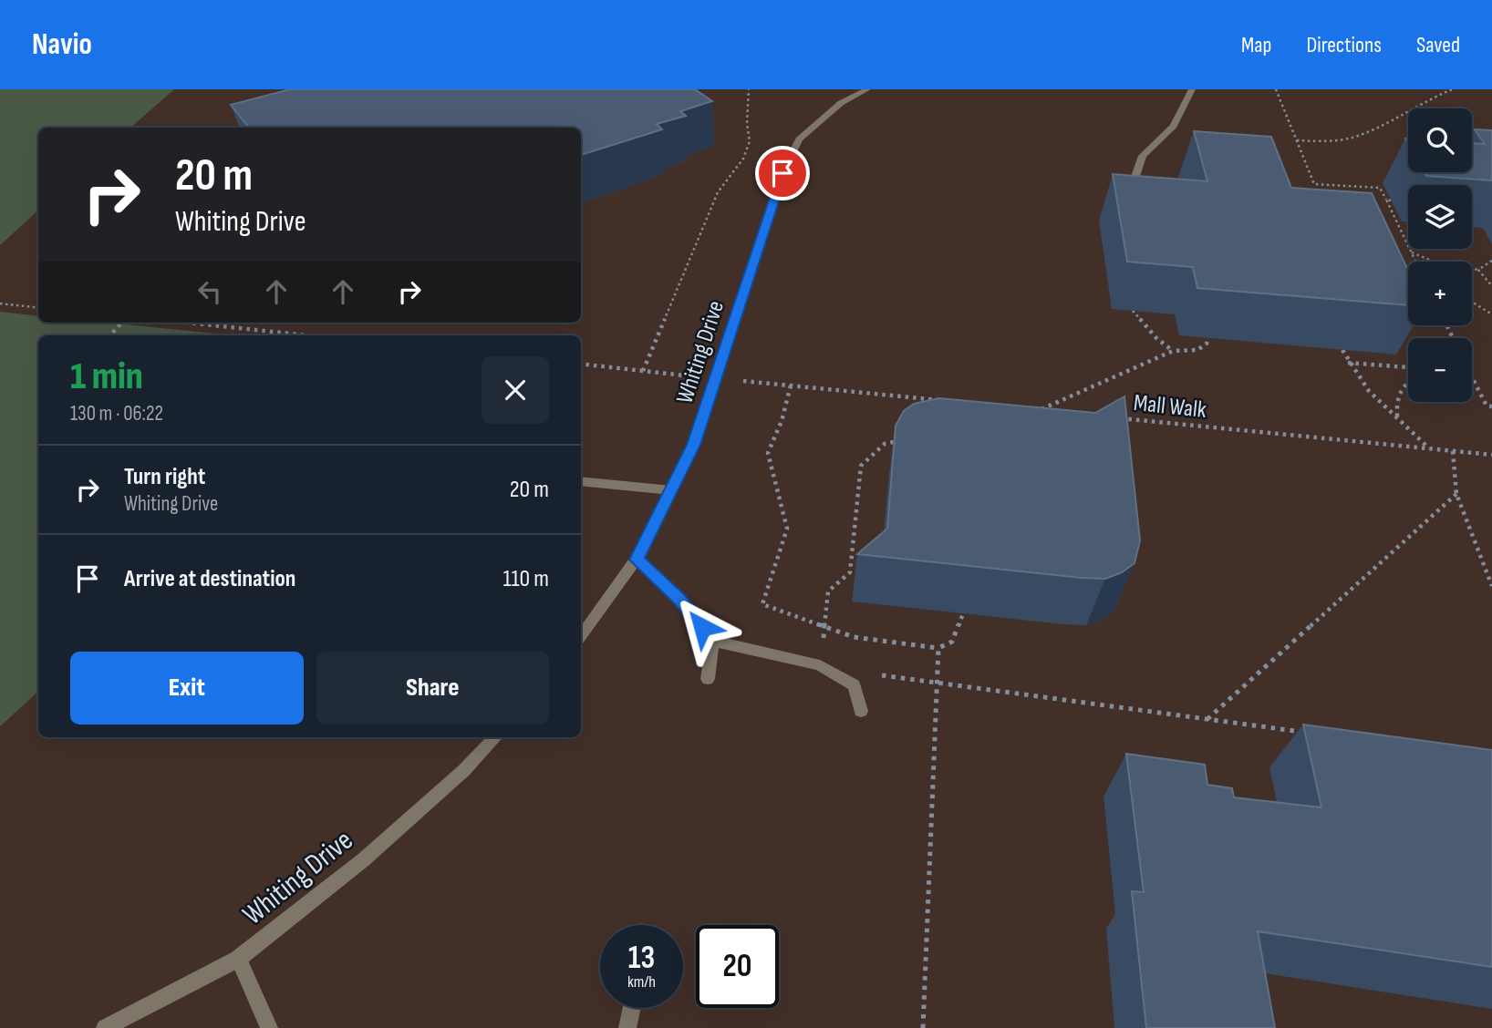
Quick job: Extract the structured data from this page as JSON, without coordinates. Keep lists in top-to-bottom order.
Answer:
{
  "streets": {
    "street": ["Whiting Drive"],
    "path": ["Mall Walk"]
  },
  "page": {
    "header": "Navio",
    "nav": ["Map", "Directions", "Saved"],
    "map_buttons": ["+", "−"],
    "turn": ["20 m", "Whiting Drive"],
    "heading": ["1 min", "130 m · 06:22"],
    "list": [
      {
        "name": "Turn right",
        "note": "Whiting Drive",
        "value": "20 m"
      },
      {
        "name": "Arrive at destination",
        "value": "110 m"
      }
    ],
    "buttons": ["Exit", "Share"],
    "speed": "13 km/h",
    "limit": "20"
  }
}
